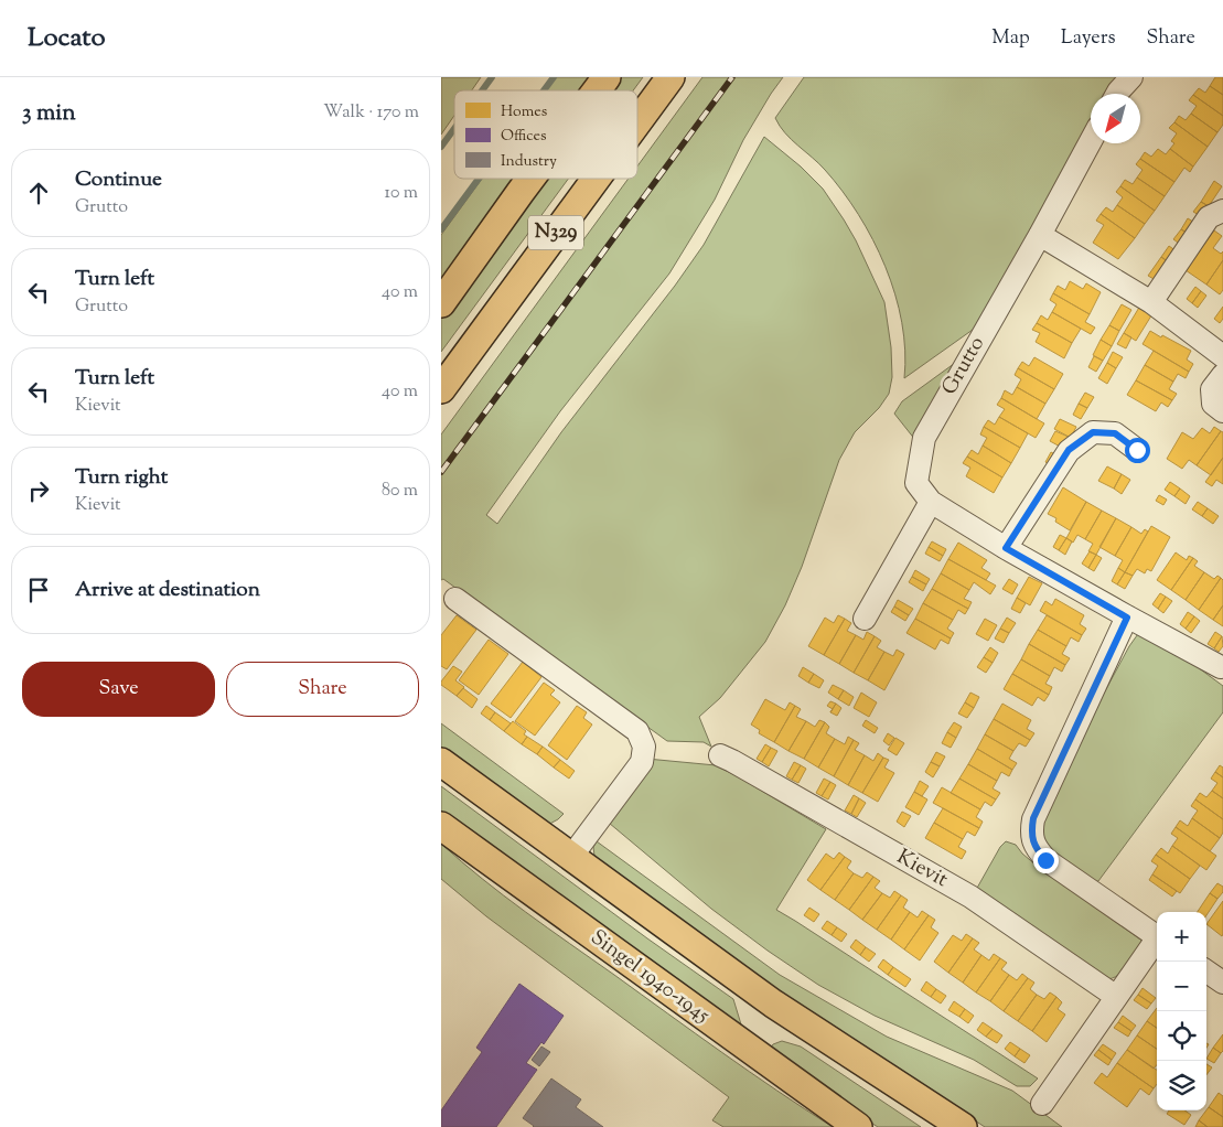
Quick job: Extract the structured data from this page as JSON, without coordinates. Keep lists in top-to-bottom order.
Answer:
{
  "streets": {
    "main road": ["N329", "Singel 1940-1945"],
    "street": ["Grutto", "Kievit"]
  },
  "legend": ["Homes", "Offices", "Industry"],
  "north": "bottom left",
  "page": {
    "header": "Locato",
    "nav": ["Map", "Layers", "Share"],
    "heading": ["3 min", "Walk · 170 m"],
    "list": [
      ["Continue", "Grutto", "10 m"],
      ["Turn left", "Grutto", "40 m"],
      ["Turn left", "Kievit", "40 m"],
      ["Turn right", "Kievit", "80 m"],
      "Arrive at destination"
    ],
    "buttons": ["Save", "Share"],
    "map_buttons": ["+", "−"]
  }
}
